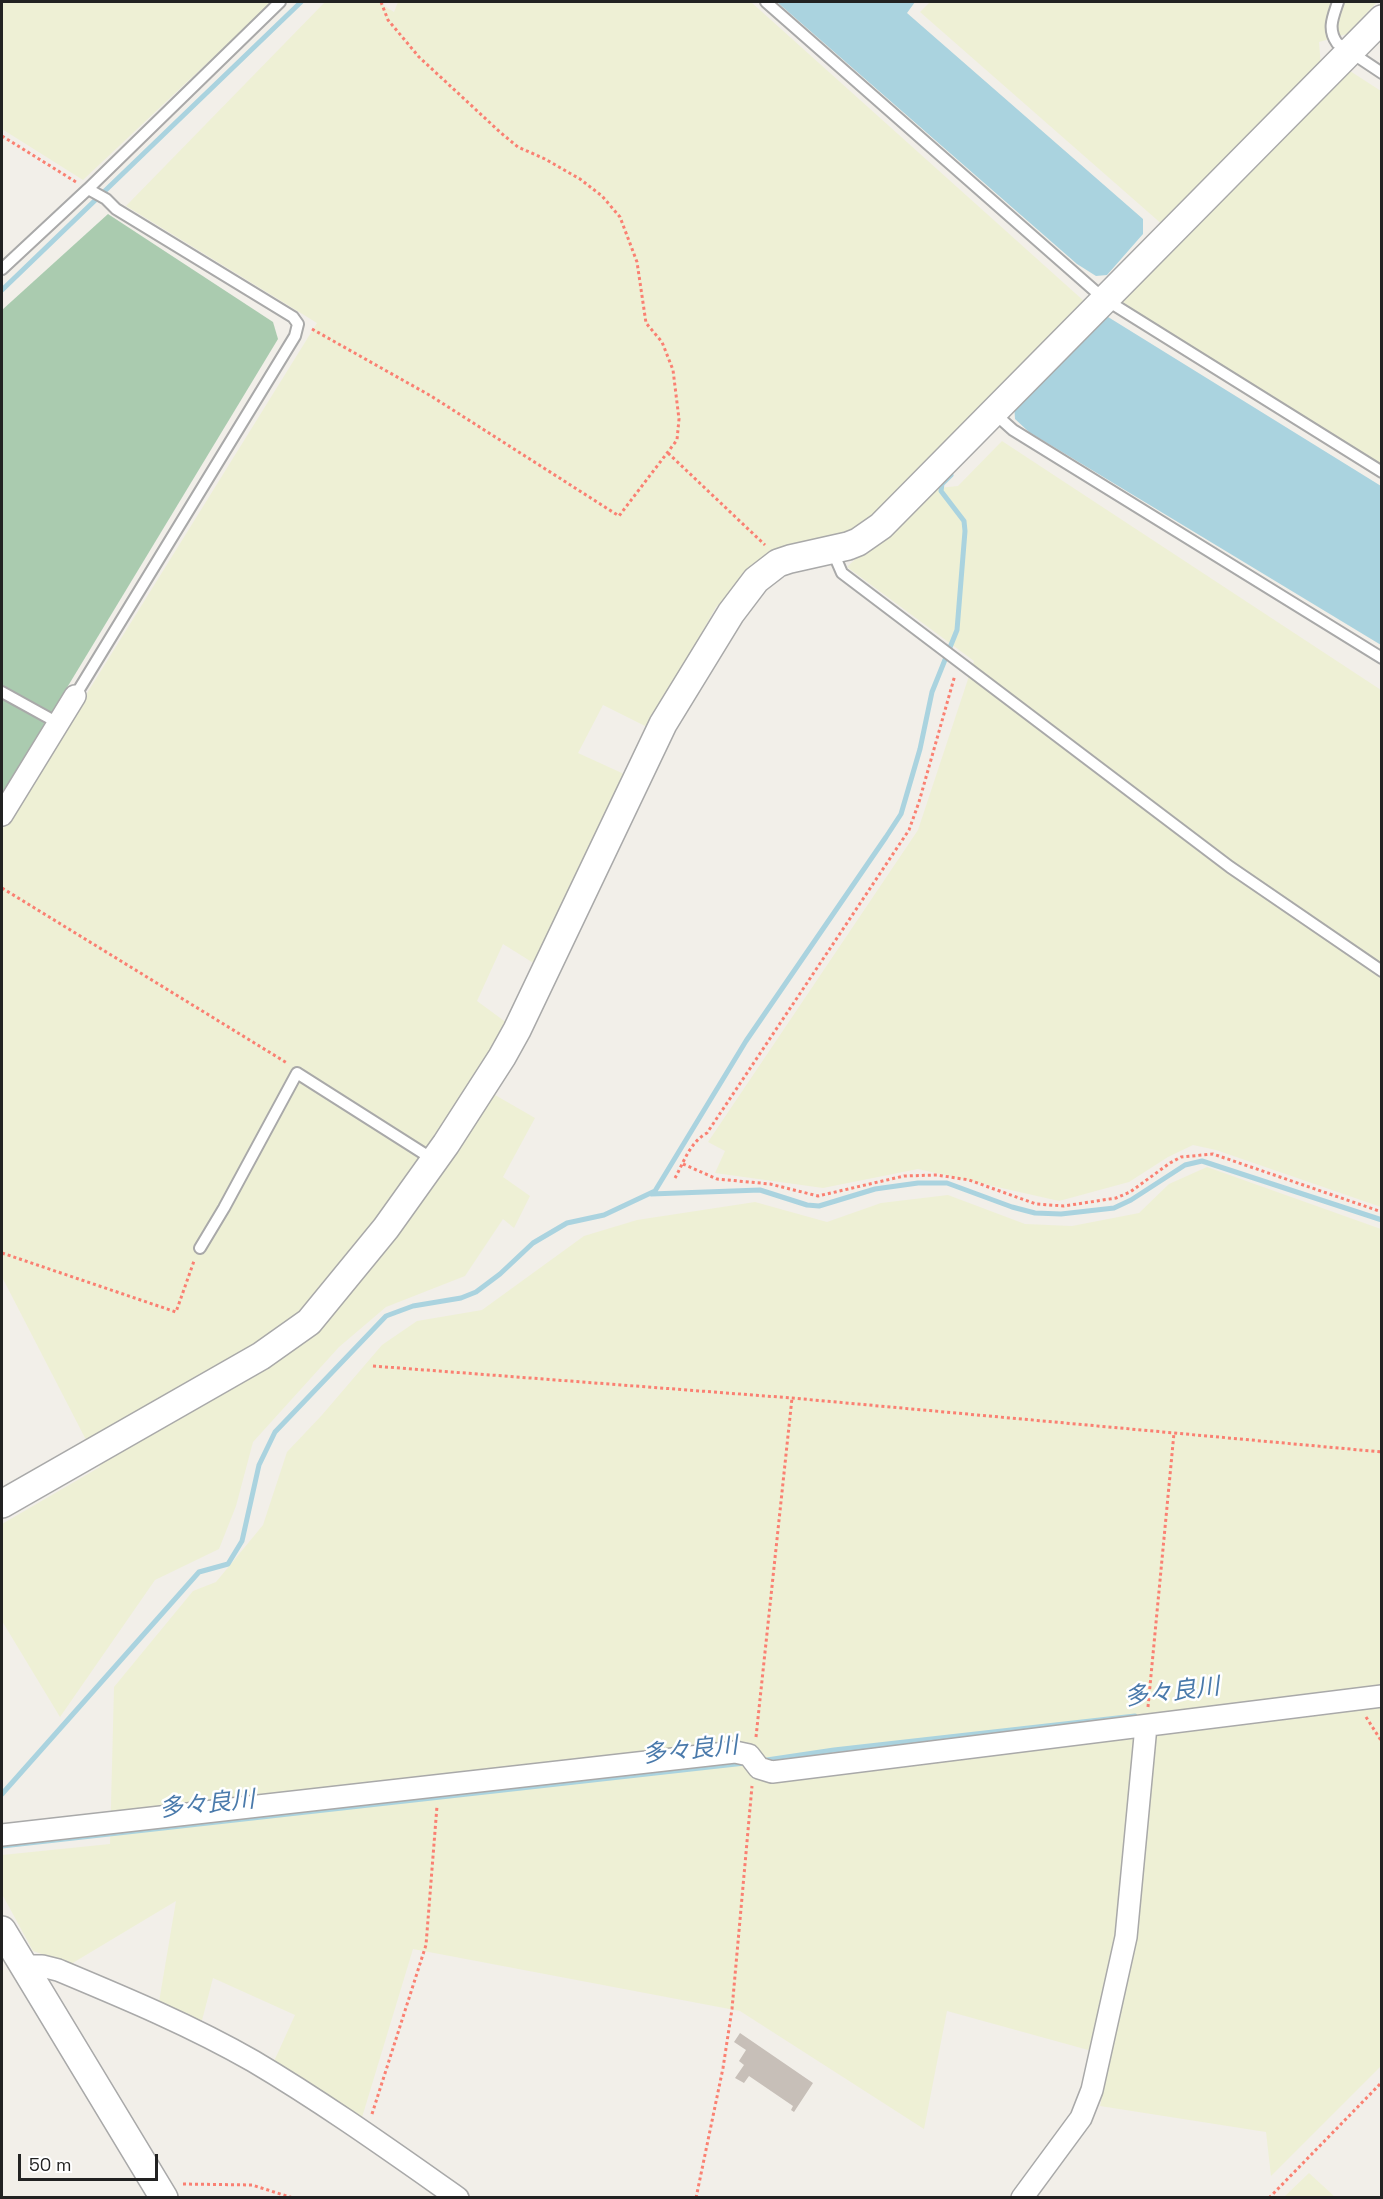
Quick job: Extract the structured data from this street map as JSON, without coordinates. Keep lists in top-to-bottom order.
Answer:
{
  "water": ["多々良川"],
  "scale_bar": "50 m"
}
